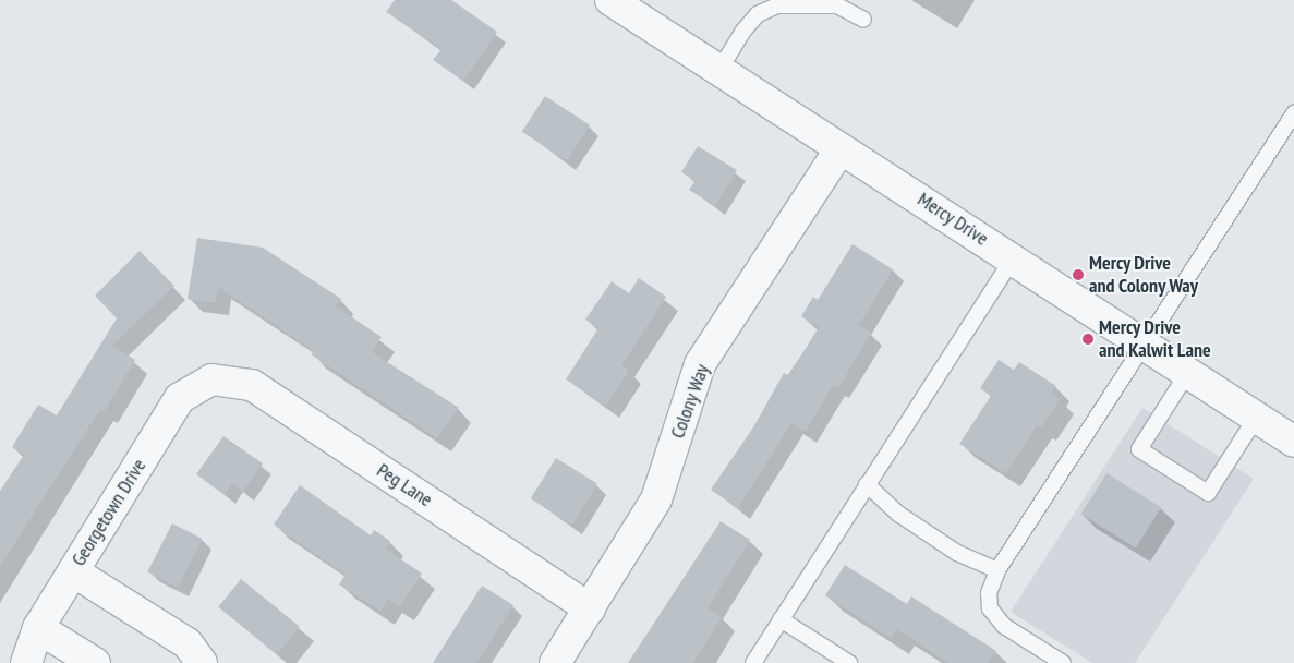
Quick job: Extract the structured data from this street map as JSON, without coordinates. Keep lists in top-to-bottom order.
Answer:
{
  "streets": {
    "street": [
      "Mercy Drive",
      "Colony Way",
      "Peg Lane",
      "Georgetown Drive"
    ]
  },
  "crossings": [
    ["Mercy Drive", "Colony Way"],
    ["Colony Way", "Peg Lane"],
    ["Peg Lane", "Georgetown Drive"]
  ],
  "places": ["Mercy Drive and Colony Way", "Mercy Drive and Kalwit Lane"]
}
